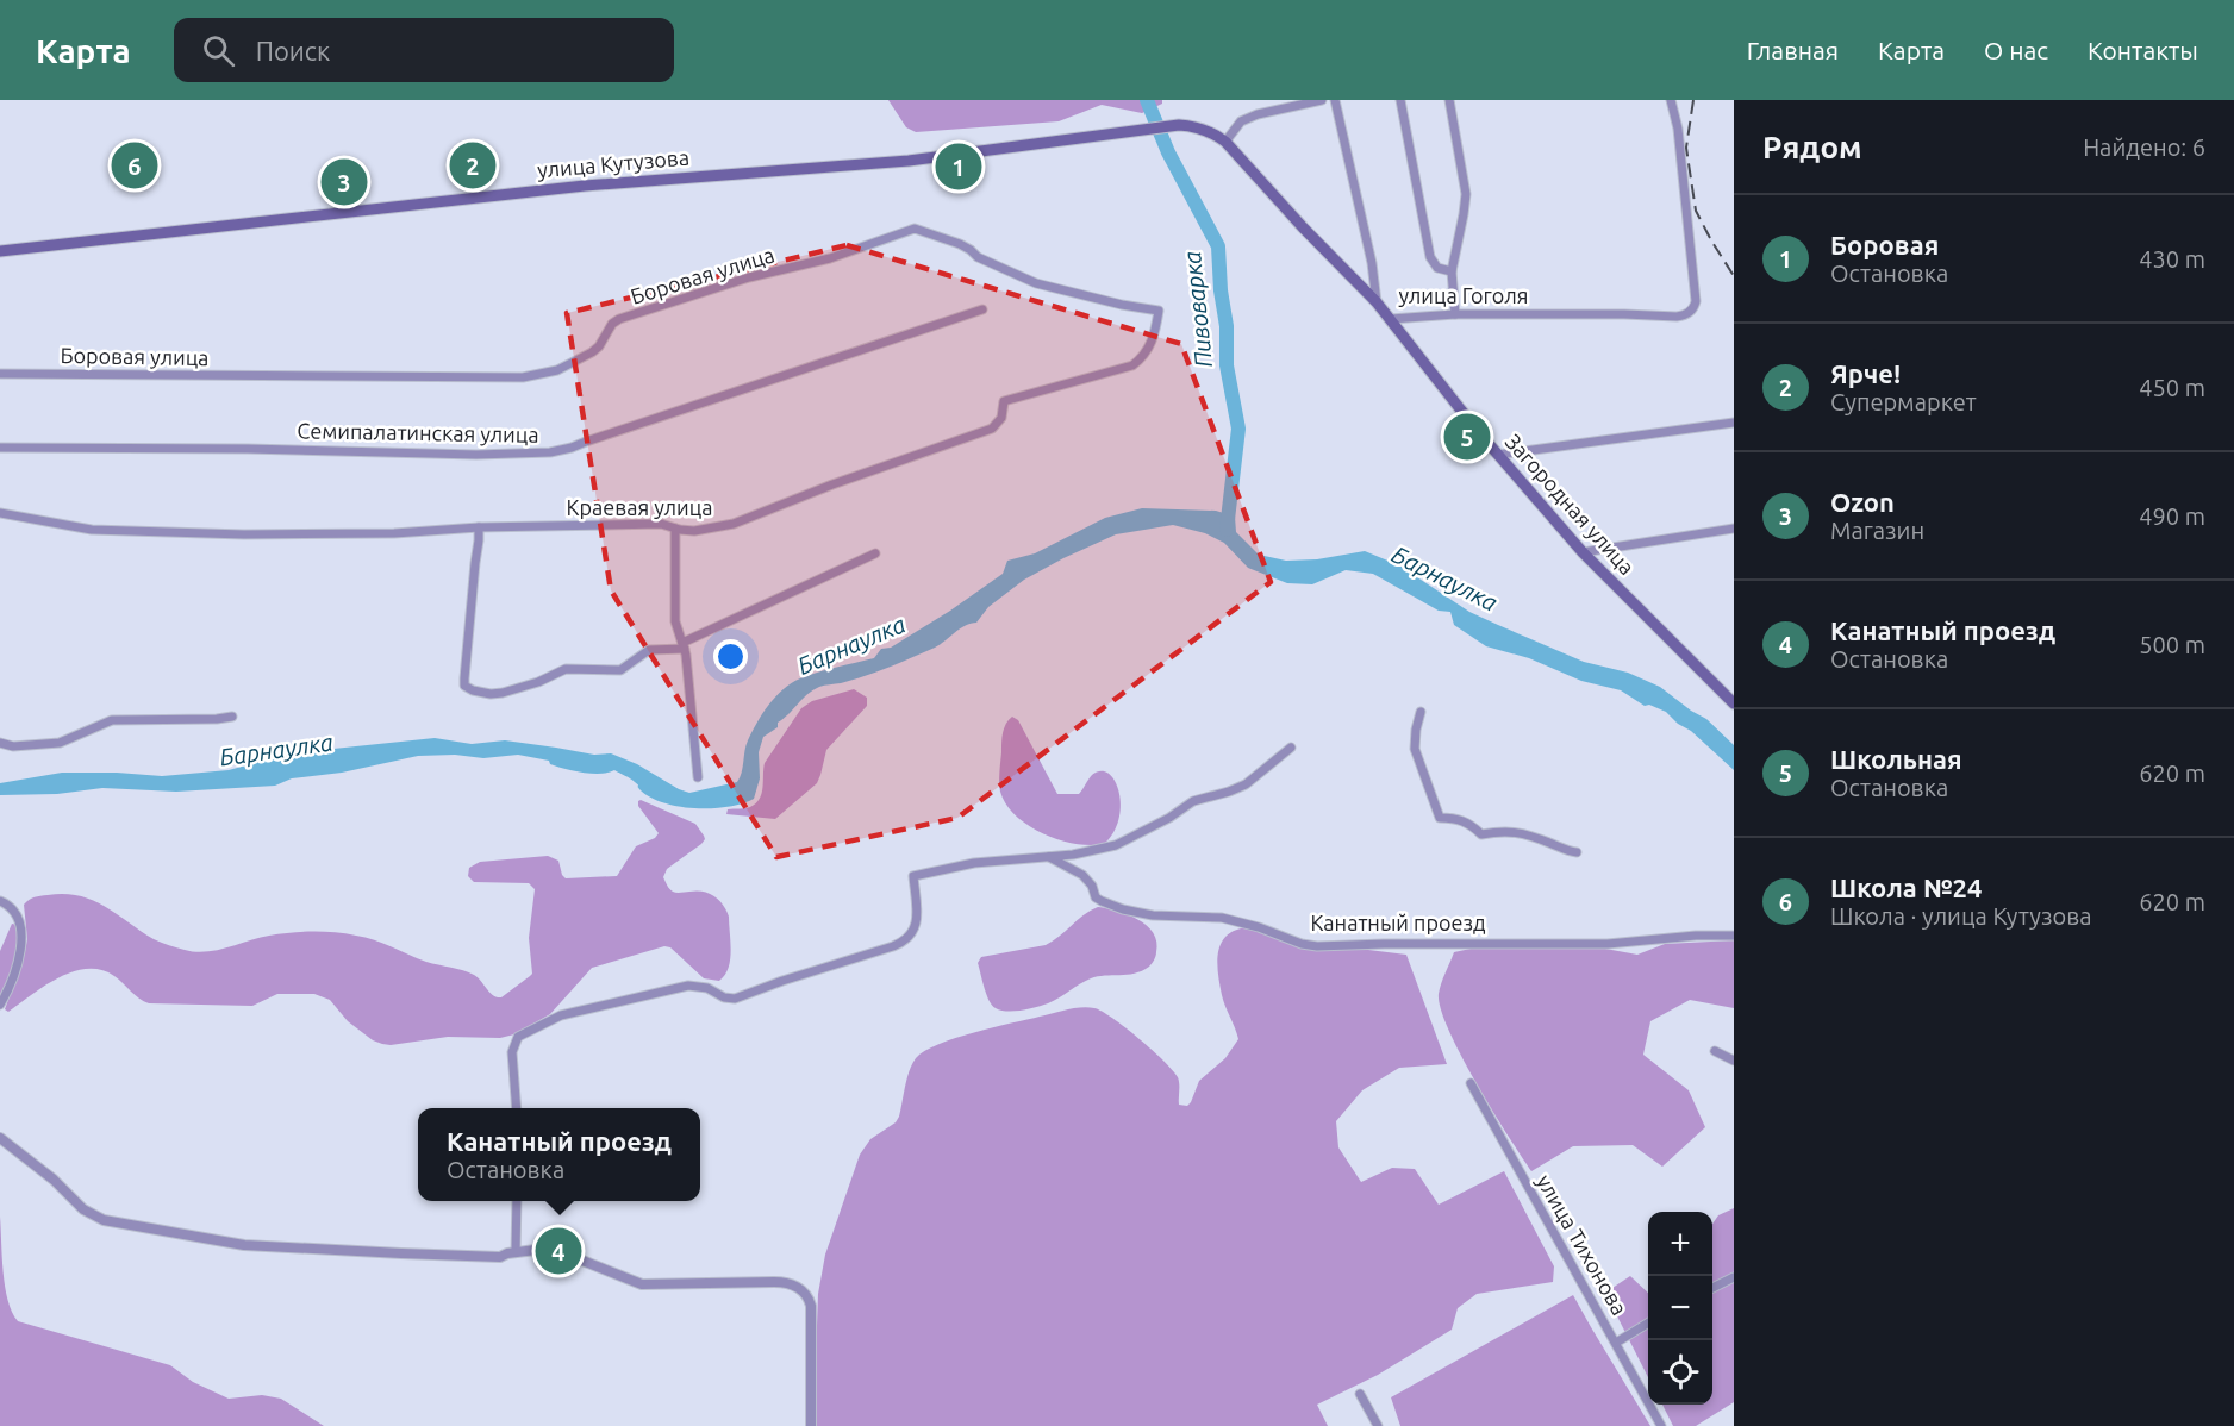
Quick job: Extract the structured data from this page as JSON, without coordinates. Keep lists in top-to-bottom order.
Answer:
{
  "streets": {
    "main road": ["улица Кутузова", "улица Гоголя", "Загородная улица"],
    "street": [
      "Боровая улица",
      "Семипалатинская улица",
      "Краевая улица",
      "Канатный проезд",
      "улица Тихонова"
    ]
  },
  "crossings": [
    ["улица Кутузова", "улица Гоголя"],
    ["Боровая улица", "Краевая улица"],
    ["улица Гоголя", "Загородная улица"]
  ],
  "water": ["Пивоварка", "Барнаулка"],
  "page": {
    "header": "Карта",
    "search": "Поиск",
    "nav": [
      "Главная",
      "Карта",
      "О нас",
      "Контакты"
    ],
    "heading": ["Рядом", "Найдено: 6"],
    "pins": [
      "2",
      "6",
      "1",
      "3",
      "5",
      "4"
    ],
    "list": [
      {
        "mark": "1",
        "name": "Боровая",
        "note": "Остановка",
        "value": "430 m"
      },
      {
        "mark": "2",
        "name": "Ярче!",
        "note": "Супермаркет",
        "value": "450 m"
      },
      {
        "mark": "3",
        "name": "Ozon",
        "note": "Магазин",
        "value": "490 m"
      },
      {
        "mark": "4",
        "name": "Канатный проезд",
        "note": "Остановка",
        "value": "500 m"
      },
      {
        "mark": "5",
        "name": "Школьная",
        "note": "Остановка",
        "value": "620 m"
      },
      {
        "mark": "6",
        "name": "Школа №24",
        "note": "Школа · улица Кутузова",
        "value": "620 m"
      }
    ],
    "popup": ["Канатный проезд", "Остановка"],
    "map_buttons": ["+", "−"]
  }
}
